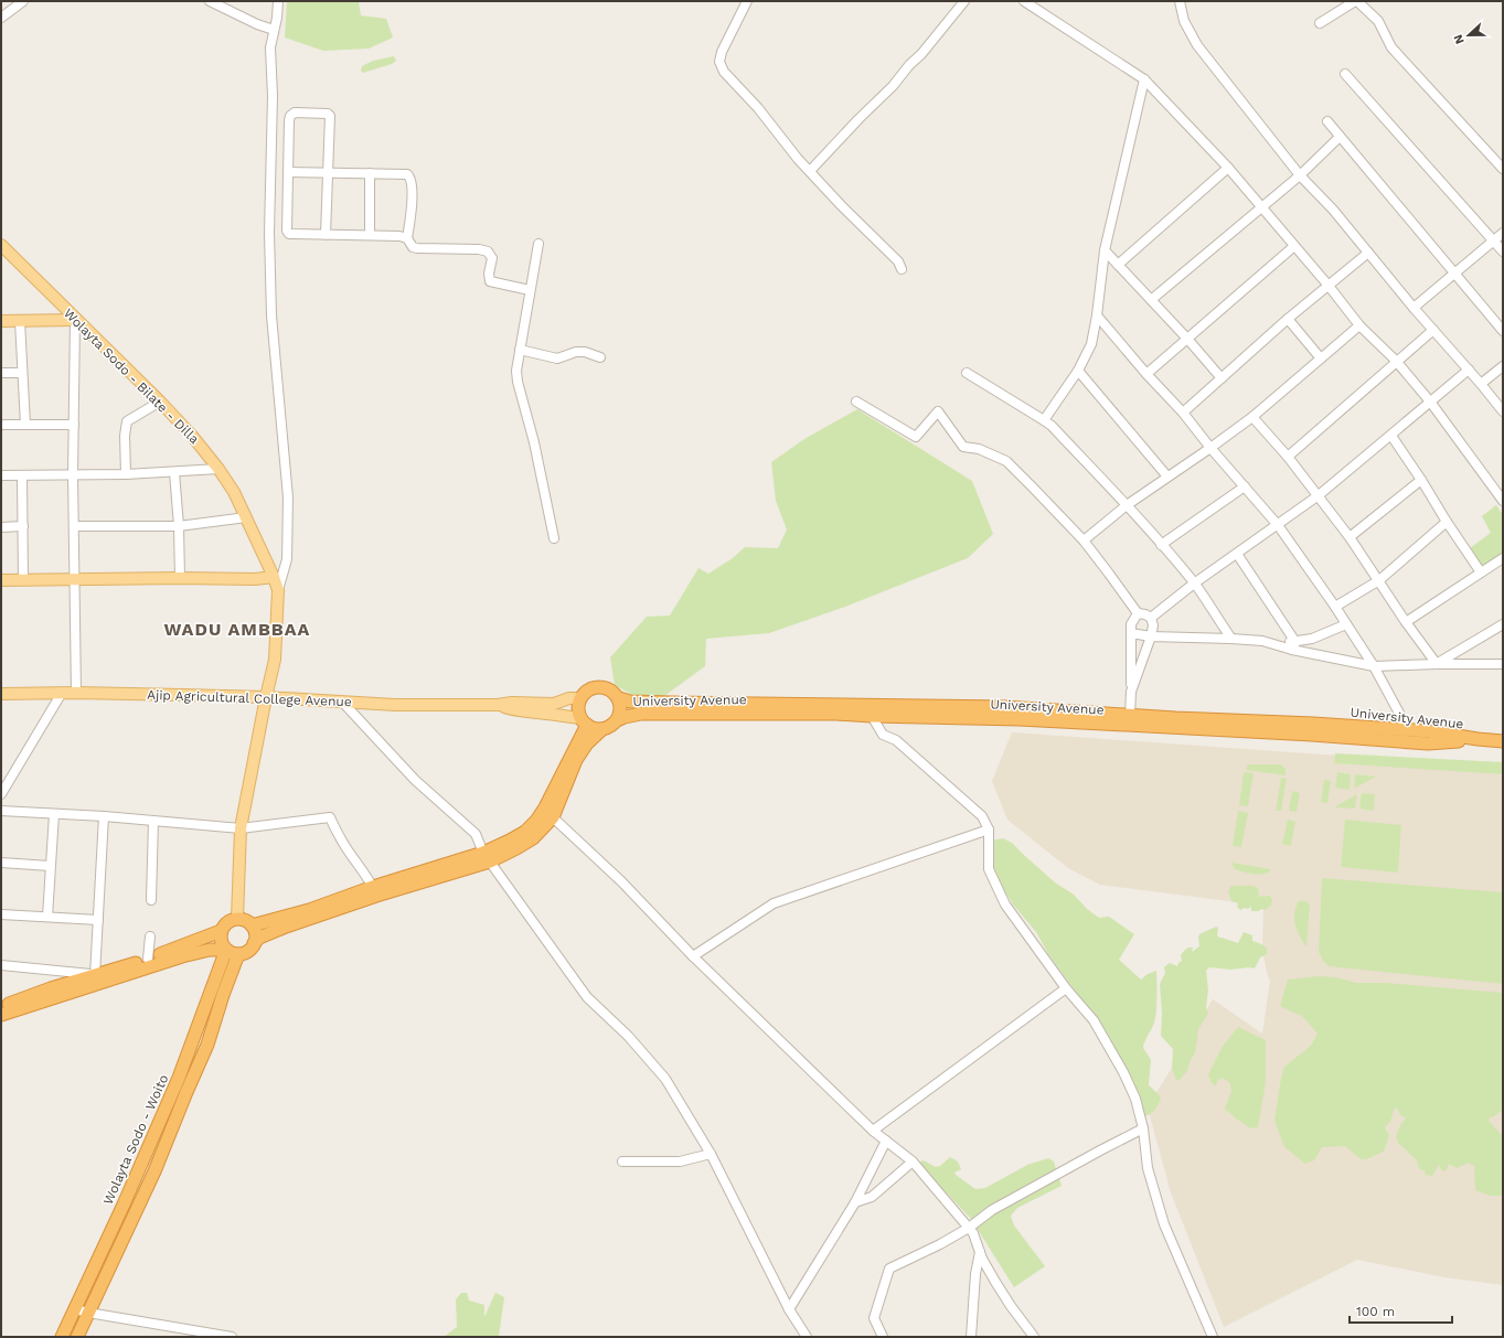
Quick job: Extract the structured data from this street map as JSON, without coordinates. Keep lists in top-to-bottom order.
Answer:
{
  "streets": {
    "highway": ["University Avenue", "Wolayta Sodo - Woito"],
    "main road": ["Wolayta Sodo - Bilate - Dilla", "Ajip Agricultural College Avenue"]
  },
  "crossings": [
    ["Wolayta Sodo - Bilate - Dilla", "Ajip Agricultural College Avenue"],
    ["Wolayta Sodo - Bilate - Dilla", "Wolayta Sodo - Woito"]
  ],
  "districts": ["WADU AMBBAA"],
  "scale_bar": "100 m",
  "north": "left"
}
